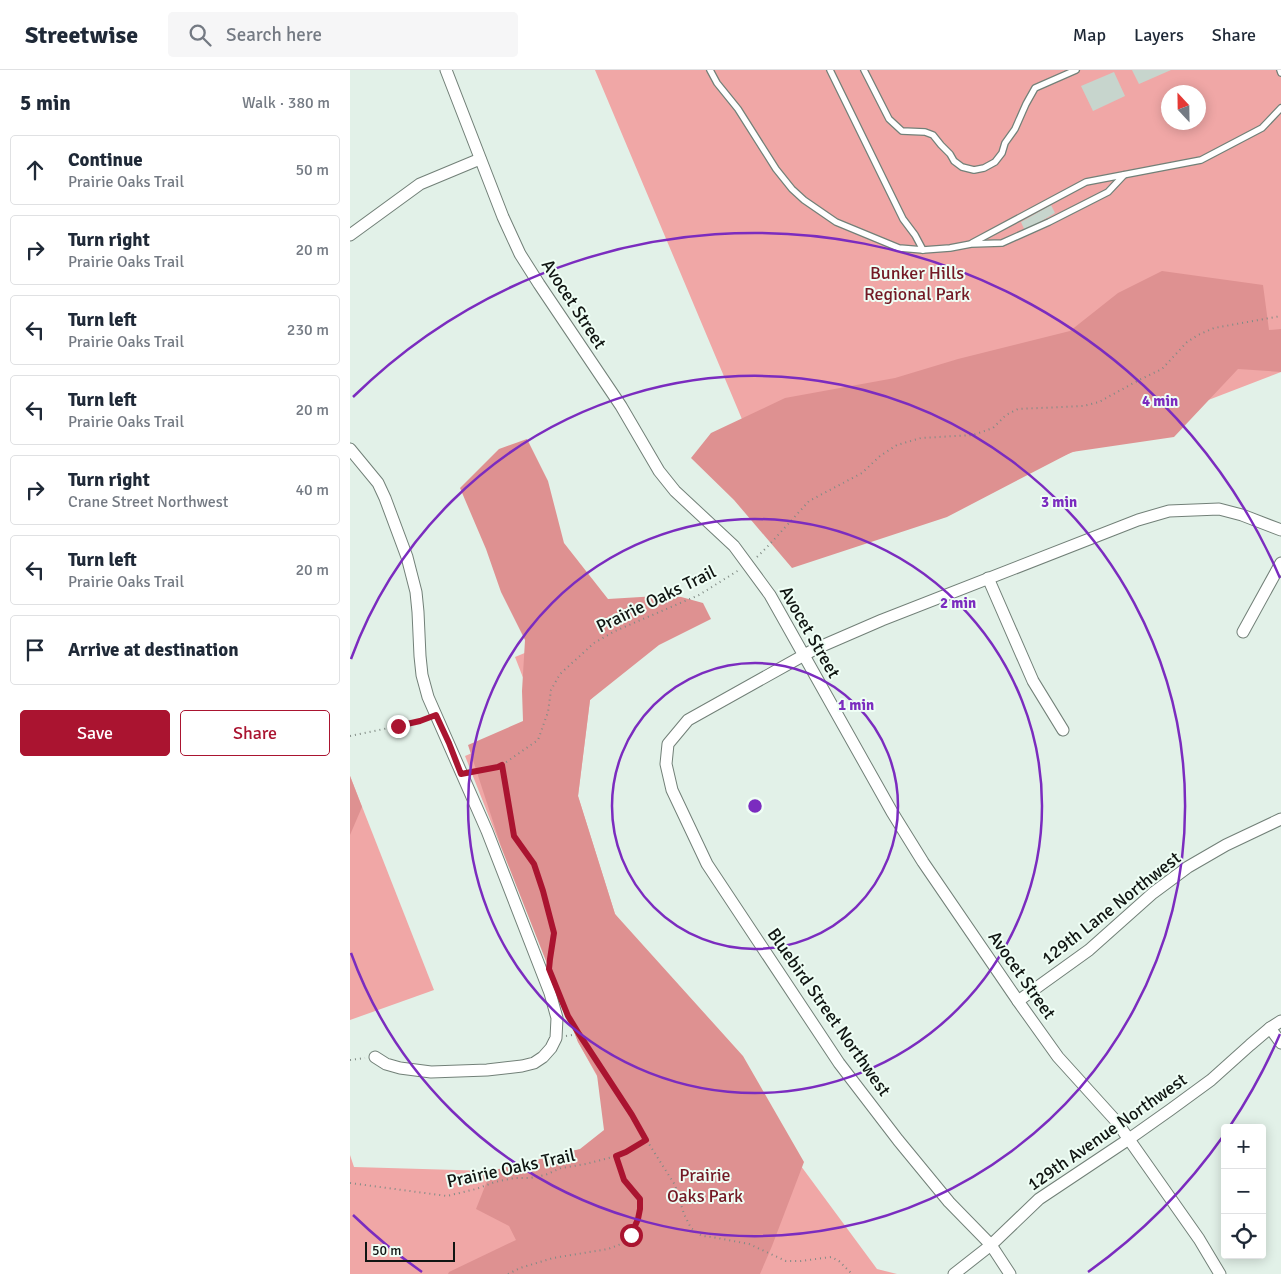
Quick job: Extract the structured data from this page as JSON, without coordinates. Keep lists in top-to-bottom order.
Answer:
{
  "streets": {
    "street": [
      "Avocet Street",
      "129th Lane Northwest",
      "Bluebird Street Northwest",
      "129th Avenue Northwest"
    ],
    "path": ["Prairie Oaks Trail"]
  },
  "crossings": [
    ["Avocet Street", "129th Lane Northwest"],
    ["Avocet Street", "Bluebird Street Northwest"],
    ["Avocet Street", "129th Avenue Northwest"],
    ["Bluebird Street Northwest", "129th Avenue Northwest"]
  ],
  "parks": ["Bunker Hills Regional Park", "Prairie Oaks Park"],
  "scale_bar": "50 m",
  "north": "top",
  "page": {
    "header": "Streetwise",
    "search": "Search here",
    "nav": ["Map", "Layers", "Share"],
    "heading": ["5 min", "Walk · 380 m"],
    "list": [
      ["Continue", "Prairie Oaks Trail", "50 m"],
      ["Turn right", "Prairie Oaks Trail", "20 m"],
      ["Turn left", "Prairie Oaks Trail", "230 m"],
      ["Turn left", "Prairie Oaks Trail", "20 m"],
      ["Turn right", "Crane Street Northwest", "40 m"],
      ["Turn left", "Prairie Oaks Trail", "20 m"],
      "Arrive at destination"
    ],
    "buttons": ["Save", "Share"],
    "map_buttons": ["+", "−"],
    "scale": "50 m"
  },
  "rings": [
    "4 min",
    "3 min",
    "2 min",
    "1 min"
  ]
}
